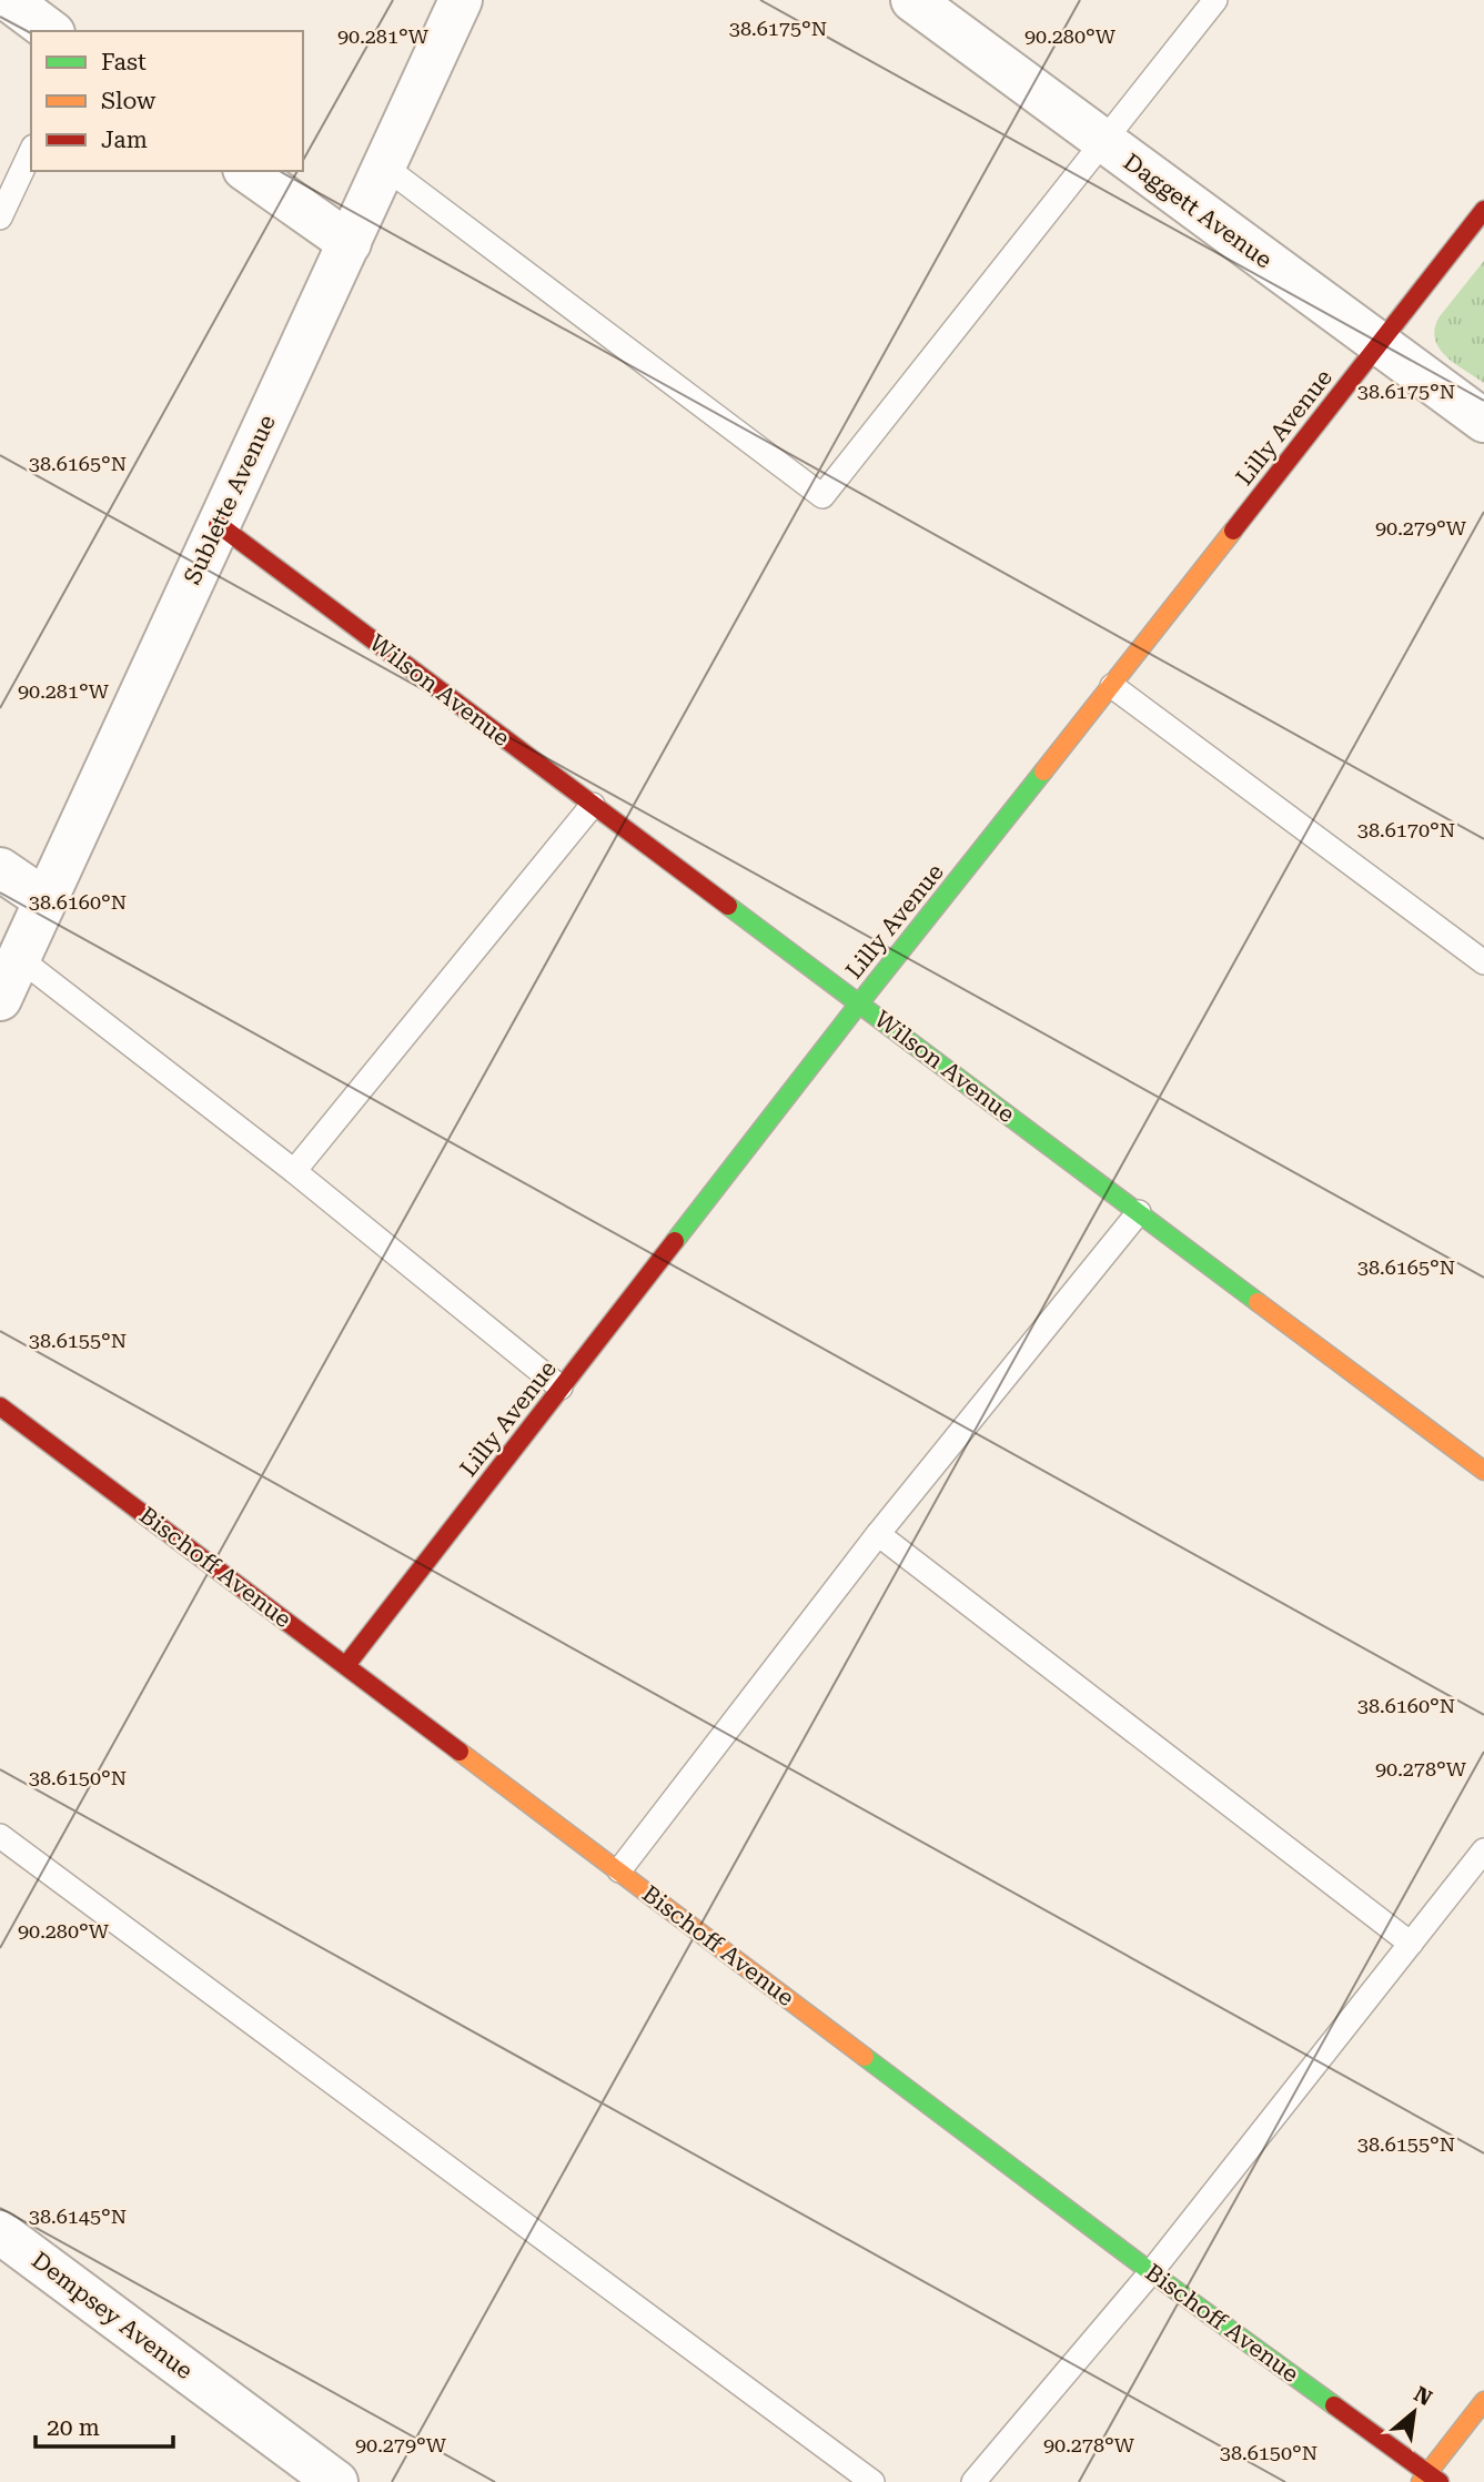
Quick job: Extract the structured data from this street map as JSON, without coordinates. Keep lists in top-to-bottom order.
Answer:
{
  "streets": {
    "street": [
      "Daggett Avenue",
      "Lilly Avenue",
      "Sublette Avenue",
      "Wilson Avenue",
      "Bischoff Avenue",
      "Dempsey Avenue"
    ]
  },
  "crossings": [
    ["Daggett Avenue", "Lilly Avenue"],
    ["Lilly Avenue", "Wilson Avenue"],
    ["Lilly Avenue", "Bischoff Avenue"],
    ["Sublette Avenue", "Wilson Avenue"]
  ],
  "legend": ["Fast", "Slow", "Jam"],
  "scale_bar": "20 m",
  "north": "top right",
  "coordinates": [
    "38.6175°N",
    "90.281°W",
    "90.280°W",
    "38.6165°N",
    "90.279°W",
    "38.6170°N",
    "38.6160°N",
    "38.6155°N",
    "90.278°W",
    "38.6150°N",
    "38.6145°N"
  ]
}
